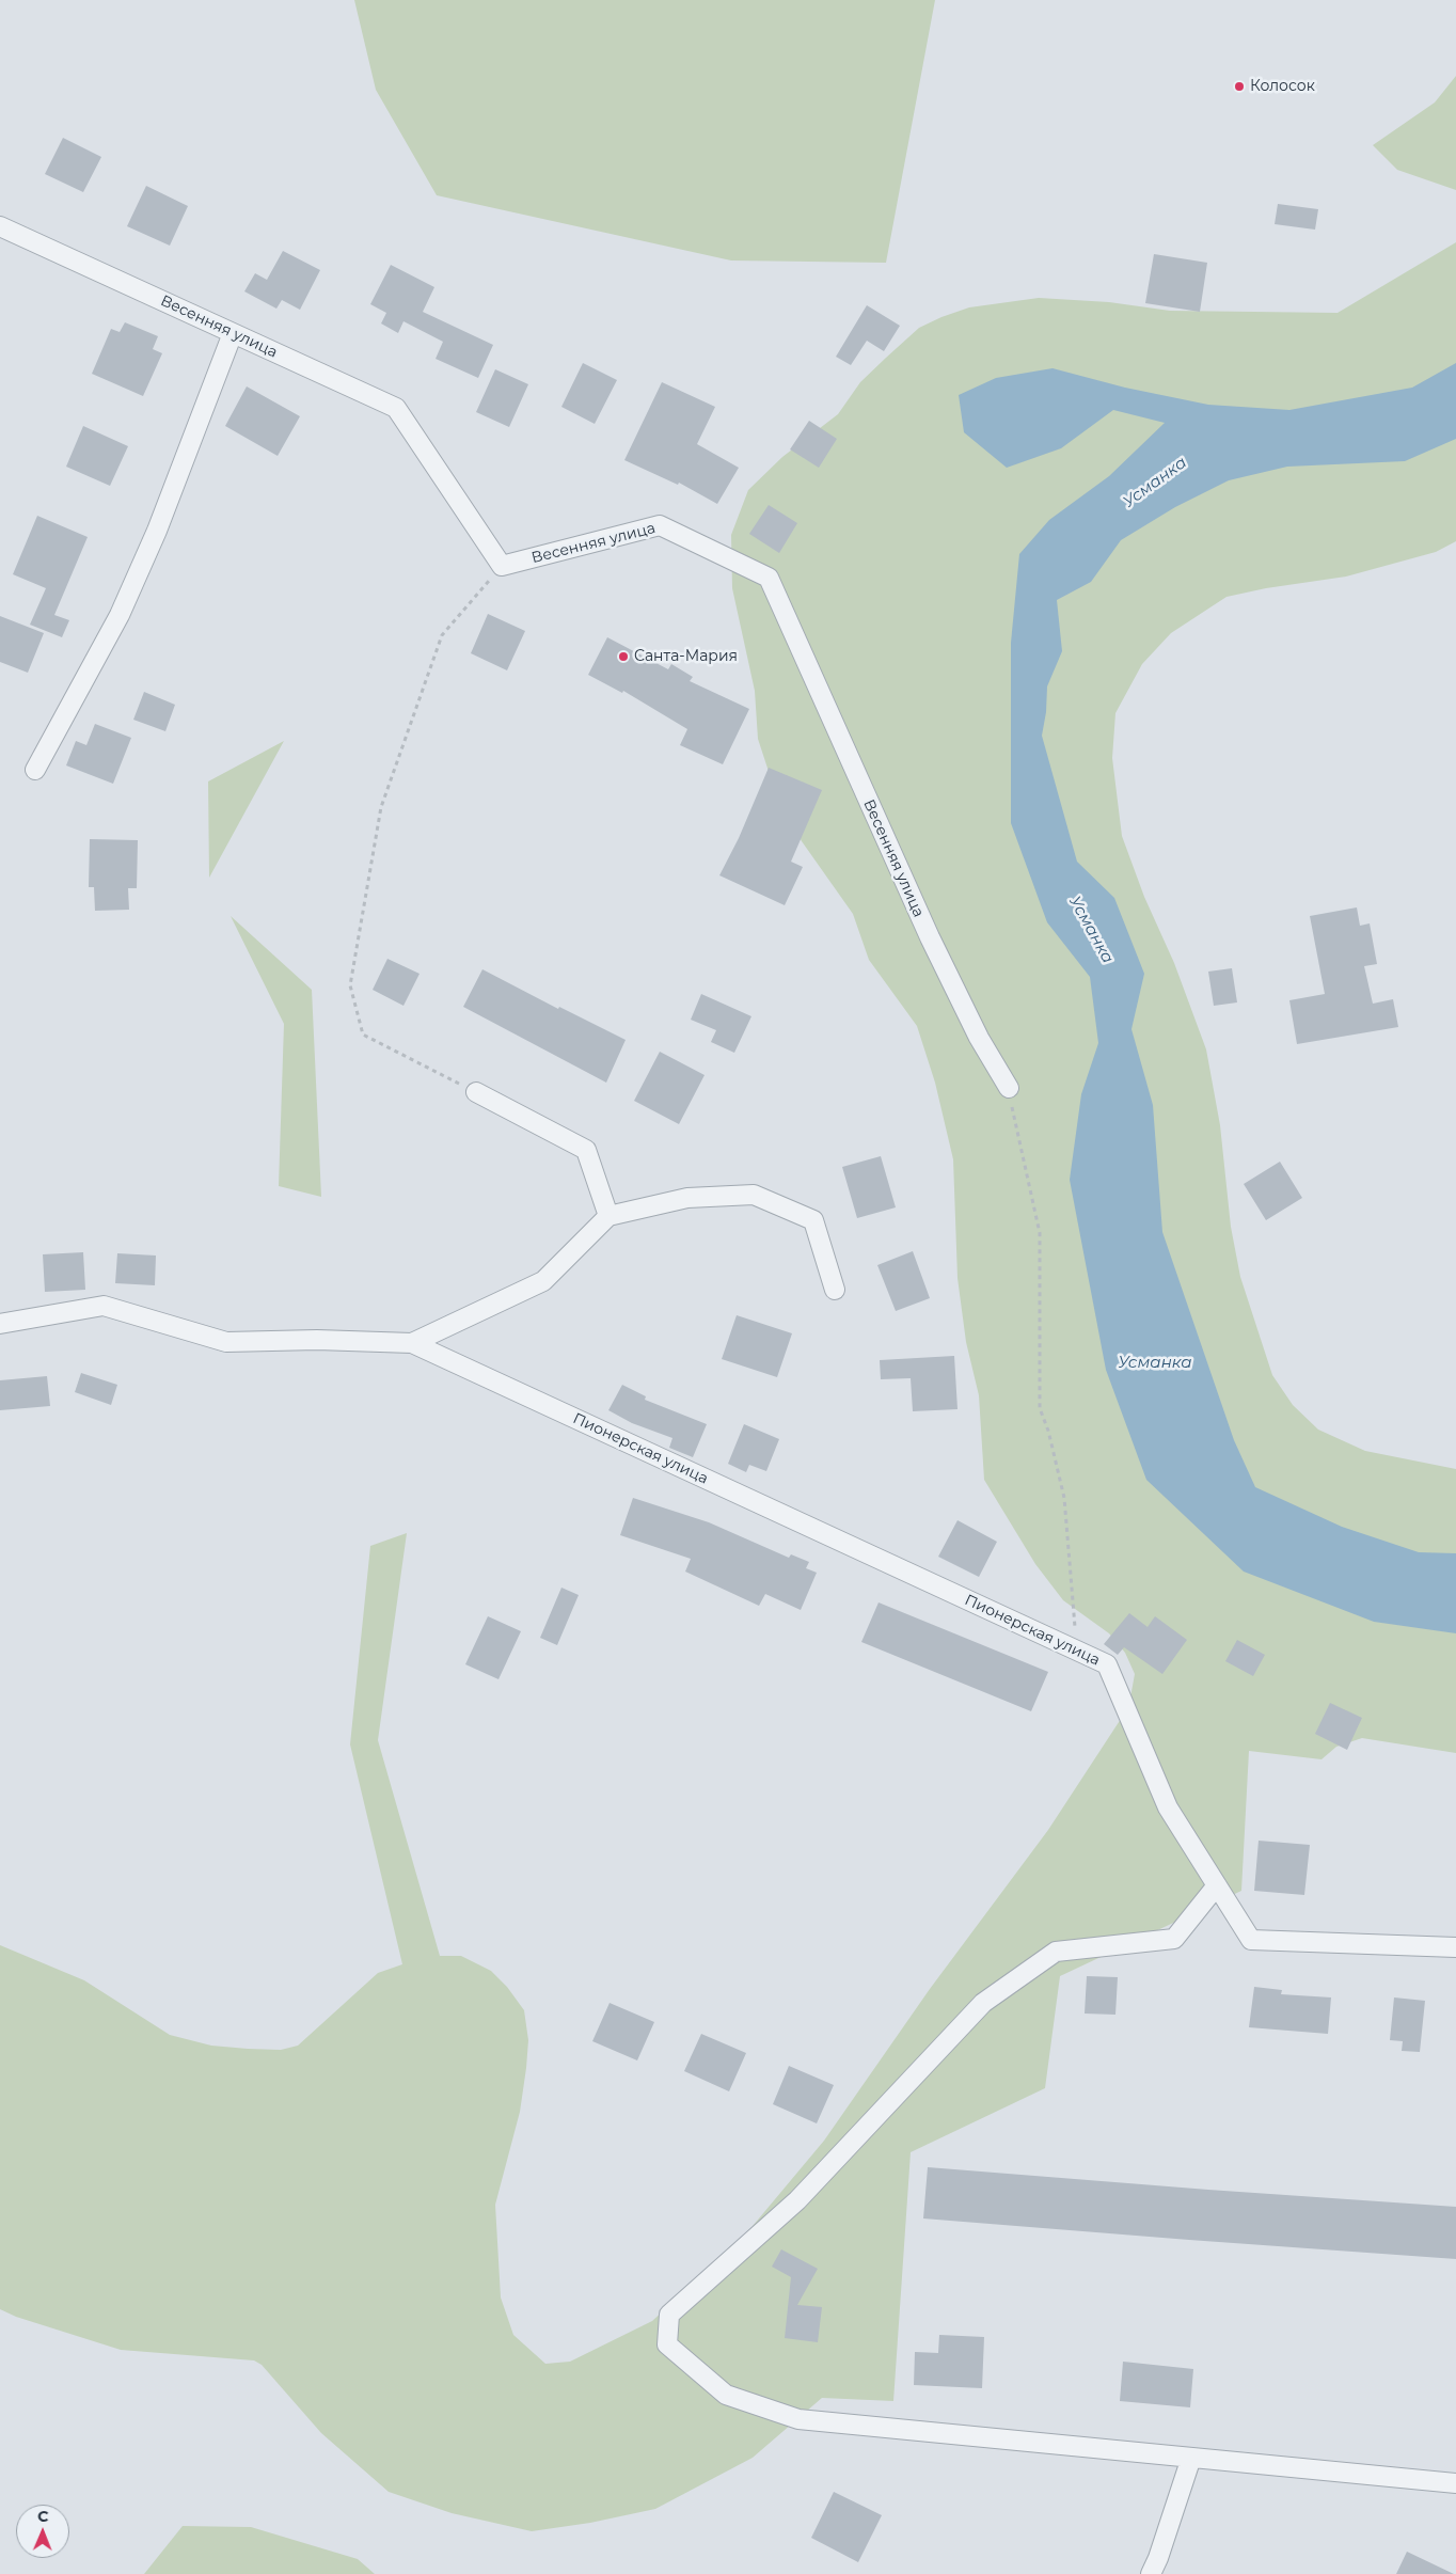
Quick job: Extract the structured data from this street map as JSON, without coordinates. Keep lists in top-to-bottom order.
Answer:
{
  "streets": {
    "street": ["Весенняя улица", "Пионерская улица"]
  },
  "water": ["Усманка"],
  "places": ["Колосок", "Санта-Мария"],
  "north": "top"
}
